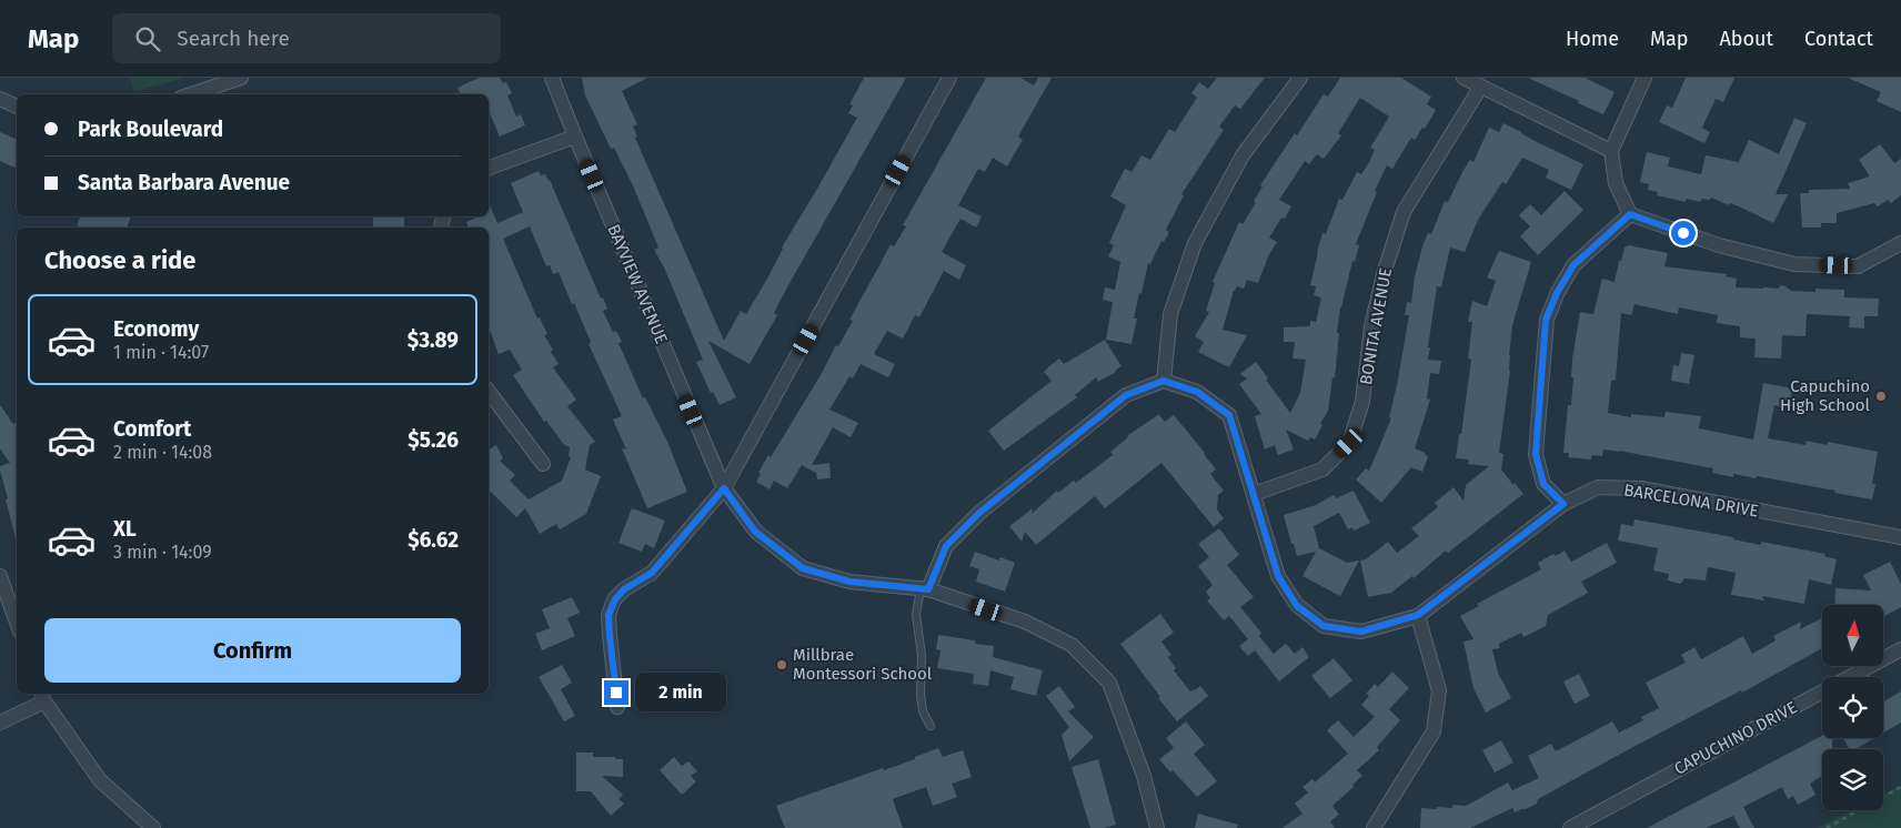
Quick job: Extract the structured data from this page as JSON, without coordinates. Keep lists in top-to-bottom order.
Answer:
{
  "streets": {
    "street": [
      "BAYVIEW AVENUE",
      "BONITA AVENUE",
      "BARCELONA DRIVE",
      "CAPUCHINO DRIVE"
    ]
  },
  "crossings": [
    ["BONITA AVENUE", "BARCELONA DRIVE"]
  ],
  "places": ["Capuchino High School", "Millbrae Montessori School"],
  "north": "top",
  "page": {
    "header": "Map",
    "search": "Search here",
    "nav": [
      "Home",
      "Map",
      "About",
      "Contact"
    ],
    "banner": ["Park Boulevard", "Santa Barbara Avenue"],
    "heading": "Choose a ride",
    "list": [
      {
        "name": "Economy",
        "note": "1 min · 14:07",
        "value": "$3.89"
      },
      {
        "name": "Comfort",
        "note": "2 min · 14:08",
        "value": "$5.26"
      },
      {
        "name": "XL",
        "note": "3 min · 14:09",
        "value": "$6.62"
      }
    ],
    "buttons": "Confirm",
    "bubble": "2 min"
  }
}
